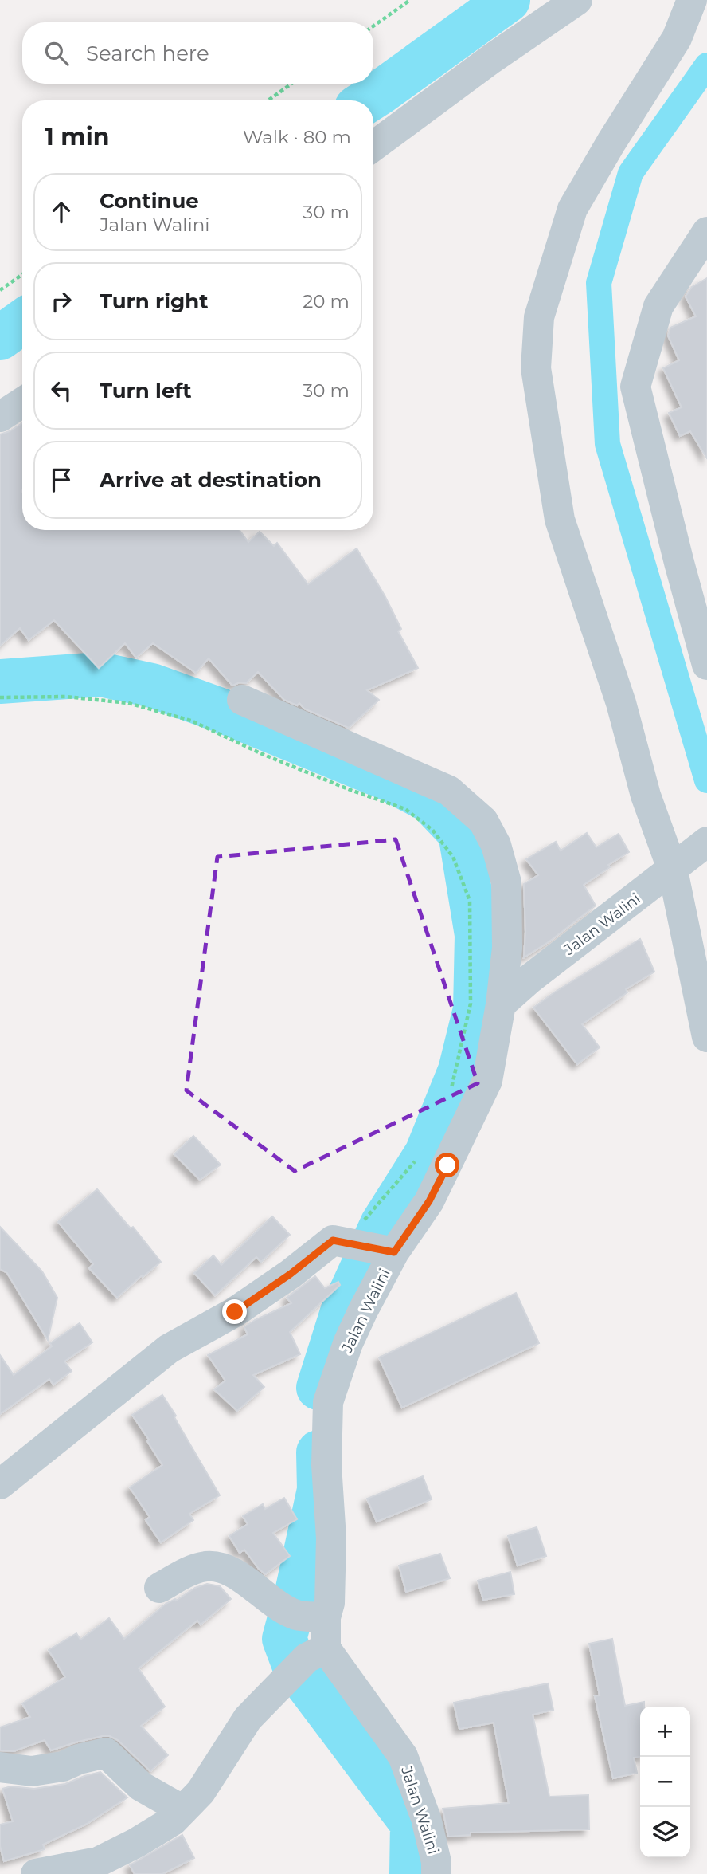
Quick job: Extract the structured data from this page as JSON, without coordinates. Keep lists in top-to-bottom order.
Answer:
{
  "streets": {
    "street": ["Jalan Walini"]
  },
  "page": {
    "search": "Search here",
    "heading": ["1 min", "Walk · 80 m"],
    "list": [
      ["Continue", "Jalan Walini", "30 m"],
      ["Turn right", "20 m"],
      ["Turn left", "30 m"],
      "Arrive at destination"
    ],
    "map_buttons": ["+", "−"]
  }
}
